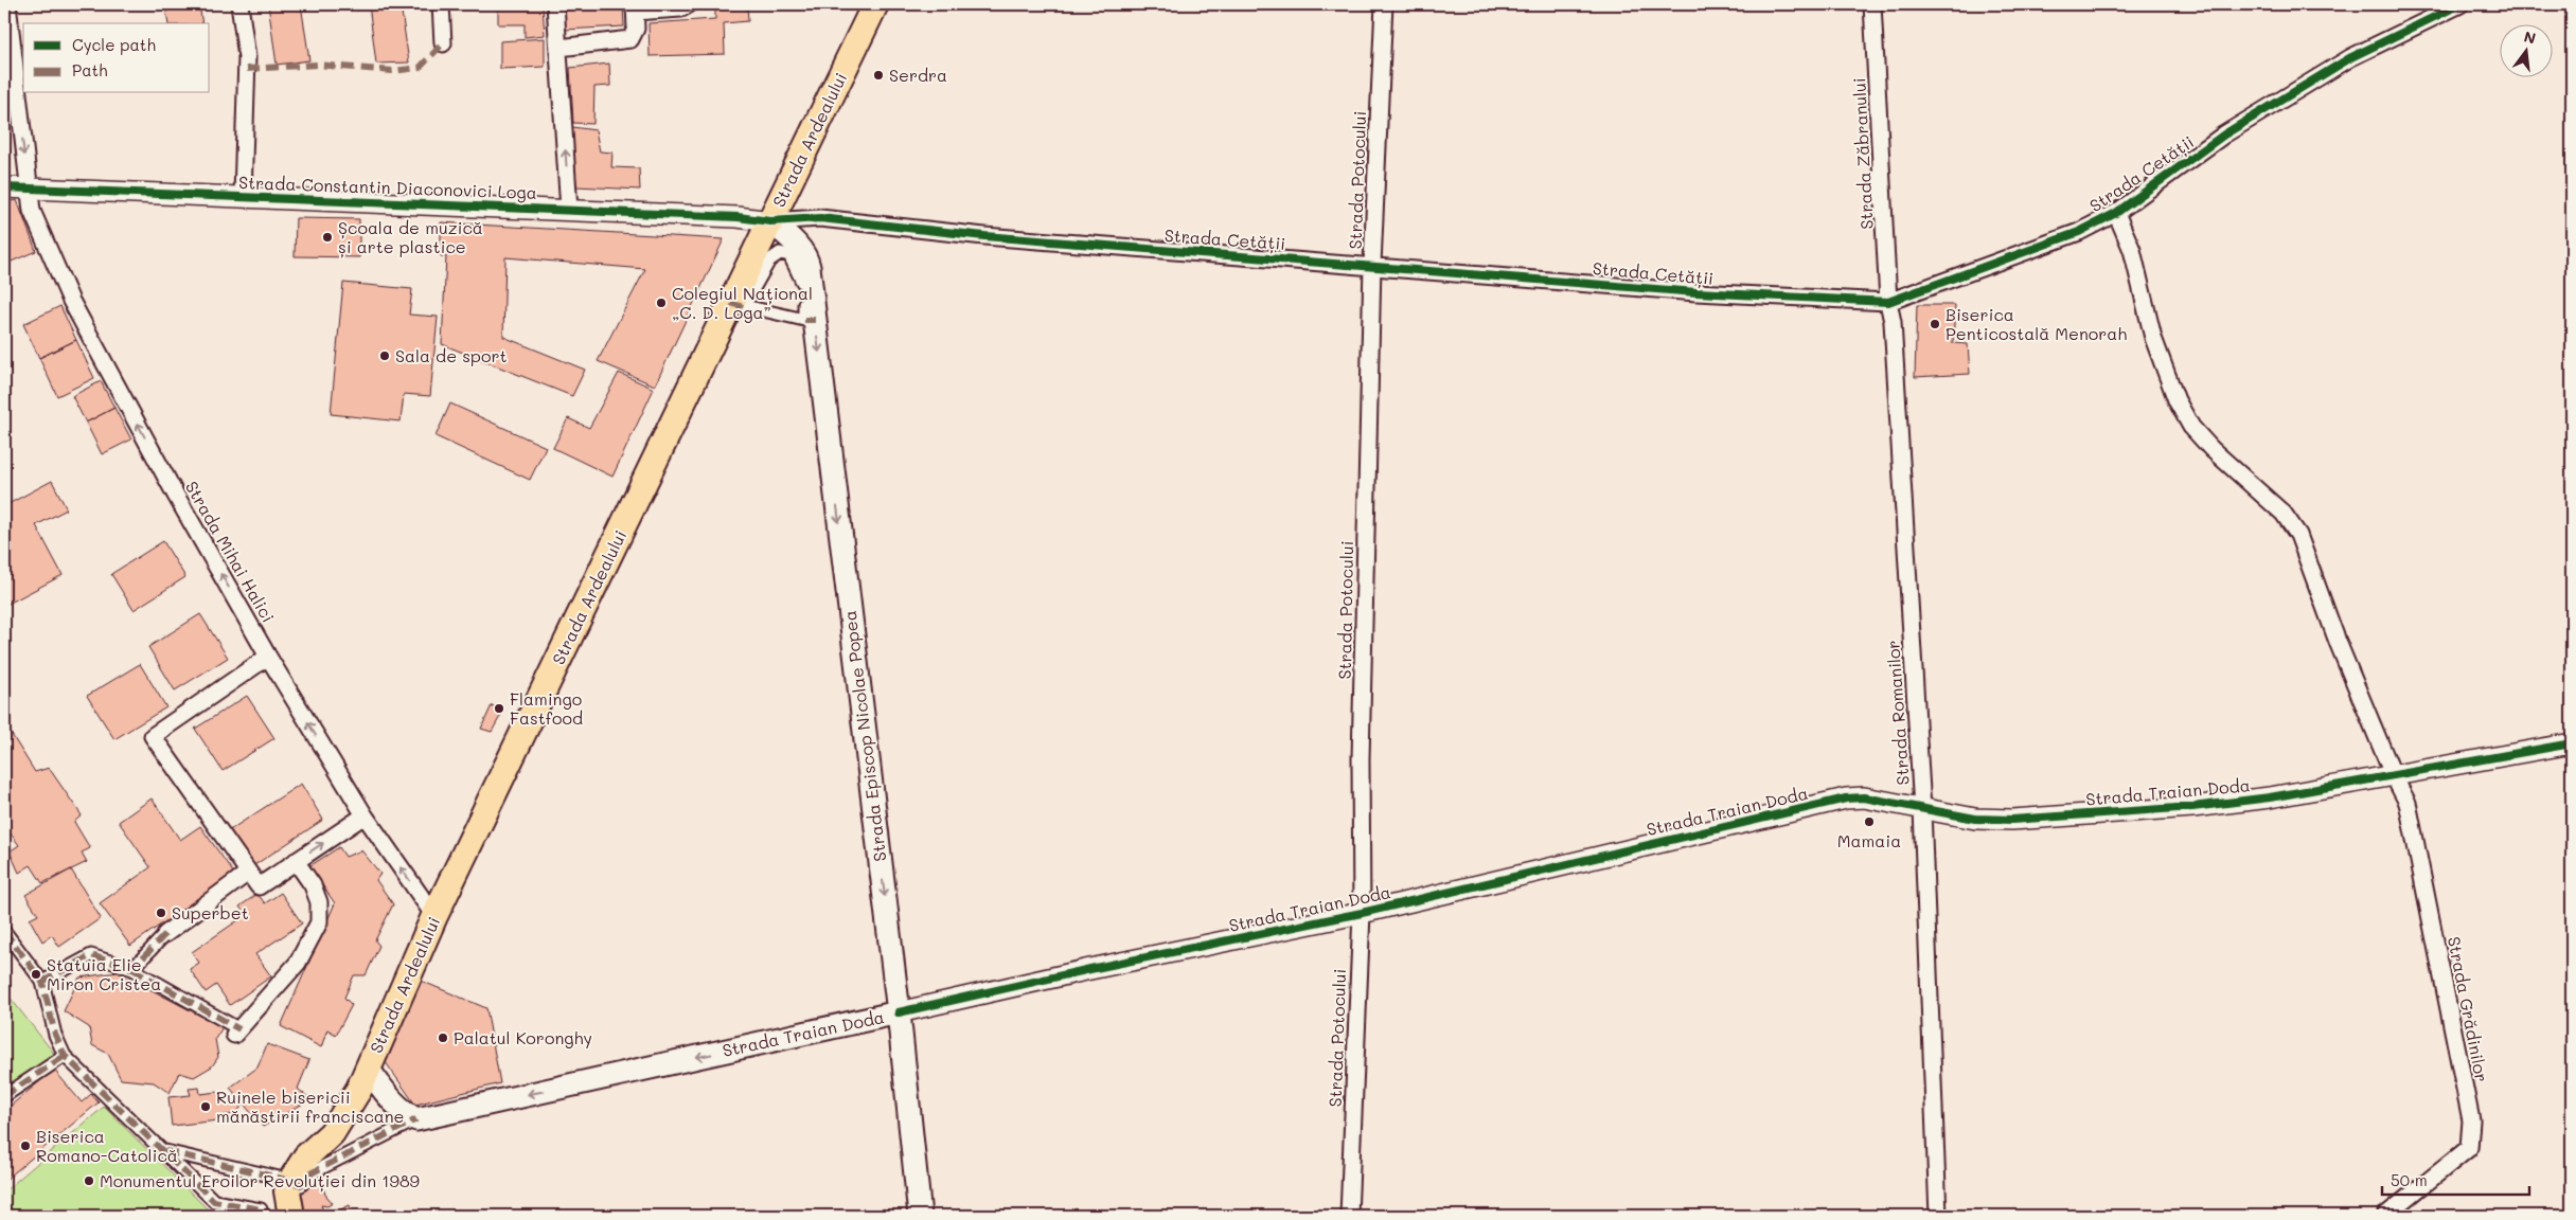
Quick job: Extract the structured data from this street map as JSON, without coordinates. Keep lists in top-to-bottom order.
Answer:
{
  "streets": {
    "main road": ["Strada Ardealului", "Strada Episcop Nicolae Popea", "Strada Traian Doda"],
    "street": [
      "Strada Zăbranului",
      "Strada Cetății",
      "Strada Potocului",
      "Strada Constantin Diaconovici Loga",
      "Strada Mihai Halici",
      "Strada Romanilor",
      "Strada Grădinilor"
    ]
  },
  "crossings": [
    ["Strada Ardealului", "Strada Cetății"],
    ["Strada Ardealului", "Strada Constantin Diaconovici Loga"],
    ["Strada Ardealului", "Strada Mihai Halici"],
    ["Strada Ardealului", "Strada Episcop Nicolae Popea"],
    ["Strada Zăbranului", "Strada Cetății"],
    ["Strada Zăbranului", "Strada Romanilor"],
    ["Strada Cetății", "Strada Potocului"],
    ["Strada Cetății", "Strada Constantin Diaconovici Loga"],
    ["Strada Cetății", "Strada Romanilor"],
    ["Strada Cetății", "Strada Episcop Nicolae Popea"],
    ["Strada Cetății", "Strada Grădinilor"],
    ["Strada Potocului", "Strada Traian Doda"],
    ["Strada Constantin Diaconovici Loga", "Strada Mihai Halici"],
    ["Strada Constantin Diaconovici Loga", "Strada Episcop Nicolae Popea"],
    ["Strada Romanilor", "Strada Traian Doda"],
    ["Strada Episcop Nicolae Popea", "Strada Traian Doda"],
    ["Strada Traian Doda", "Strada Grădinilor"]
  ],
  "one_way": ["Strada Episcop Nicolae Popea"],
  "places": [
    "Serdra",
    "Școala de muzică și arte plastice",
    "Colegiul Național „C. D. Loga”",
    "Biserica Penticostală Menorah",
    "Sala de sport",
    "Flamingo Fastfood",
    "Mamaia",
    "Superbet",
    "Statuia Elie Miron Cristea",
    "Palatul Koronghy",
    "Ruinele bisericii mănăstirii franciscane",
    "Biserica Romano-Catolică",
    "Monumentul Eroilor Revoluției din 1989"
  ],
  "legend": ["Cycle path", "Path"],
  "scale_bar": "50 m",
  "north": "top"
}
